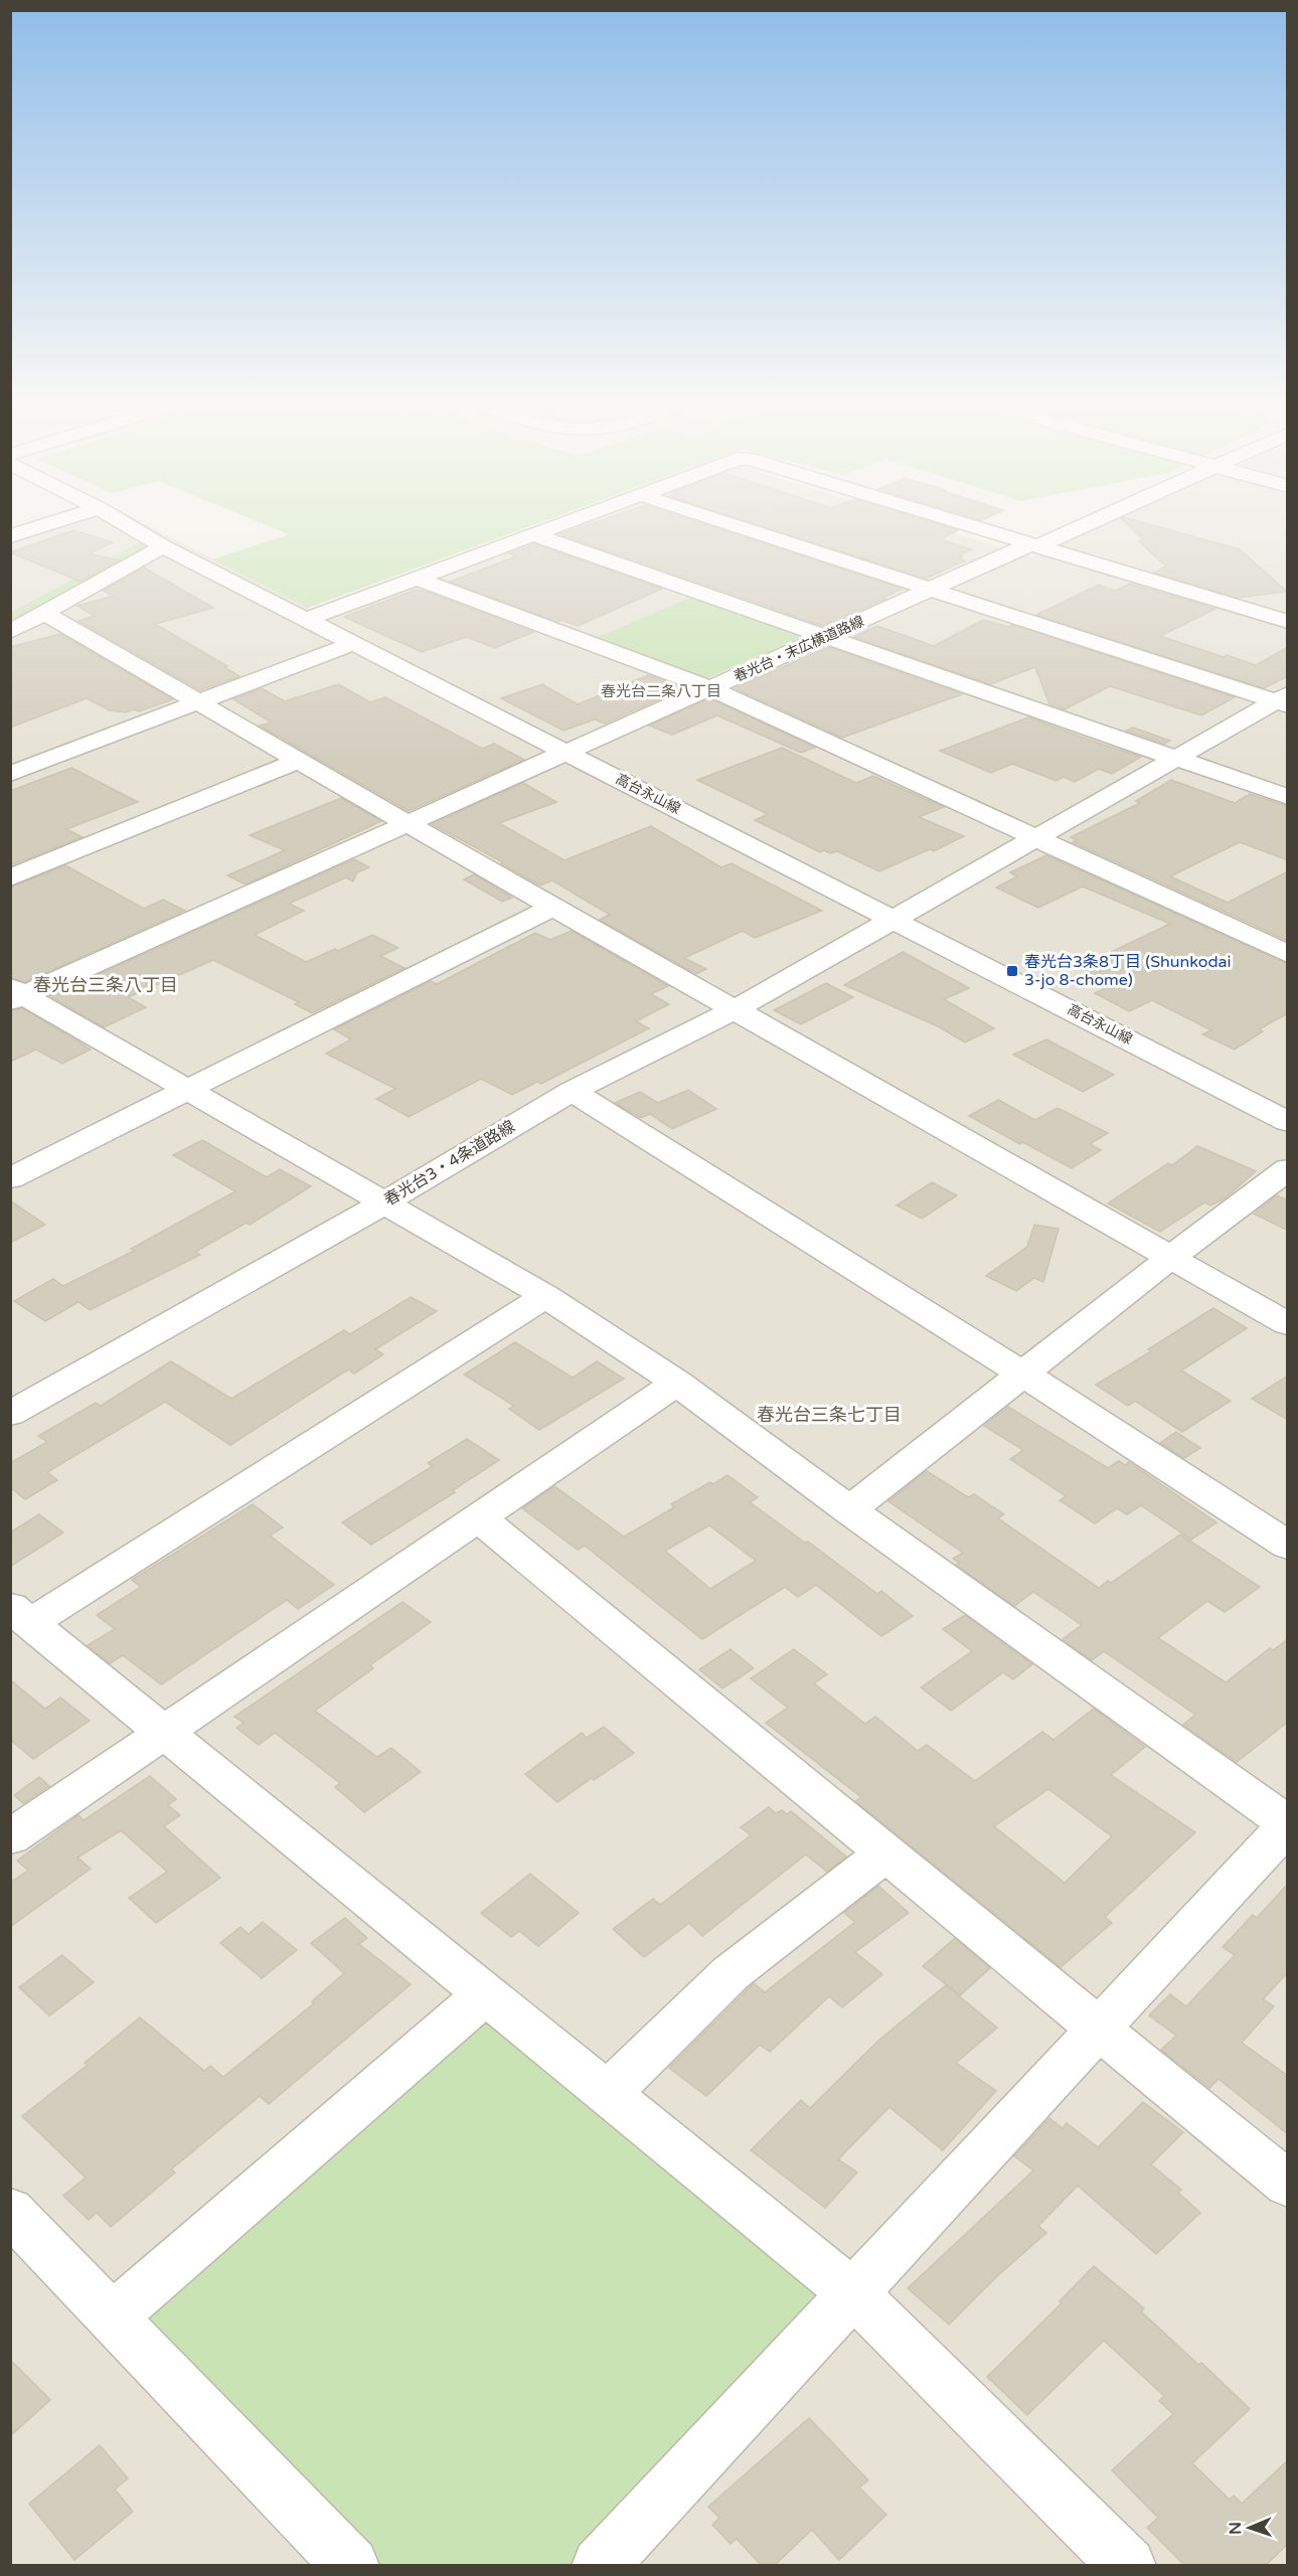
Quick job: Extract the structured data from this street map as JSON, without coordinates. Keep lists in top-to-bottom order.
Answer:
{
  "streets": {
    "street": ["春光台・末広横道路線", "高台永山線", "春光台3・4条道路線"]
  },
  "crossings": [
    ["春光台・末広横道路線", "高台永山線"],
    ["高台永山線", "春光台3・4条道路線"]
  ],
  "districts": ["春光台二条八丁目", "春光台三条八丁目", "春光台三条七丁目"],
  "places": {
    "transit": ["春光台3条8丁目 (Shunkodai 3-jo 8-chome)"]
  },
  "north": "left"
}
